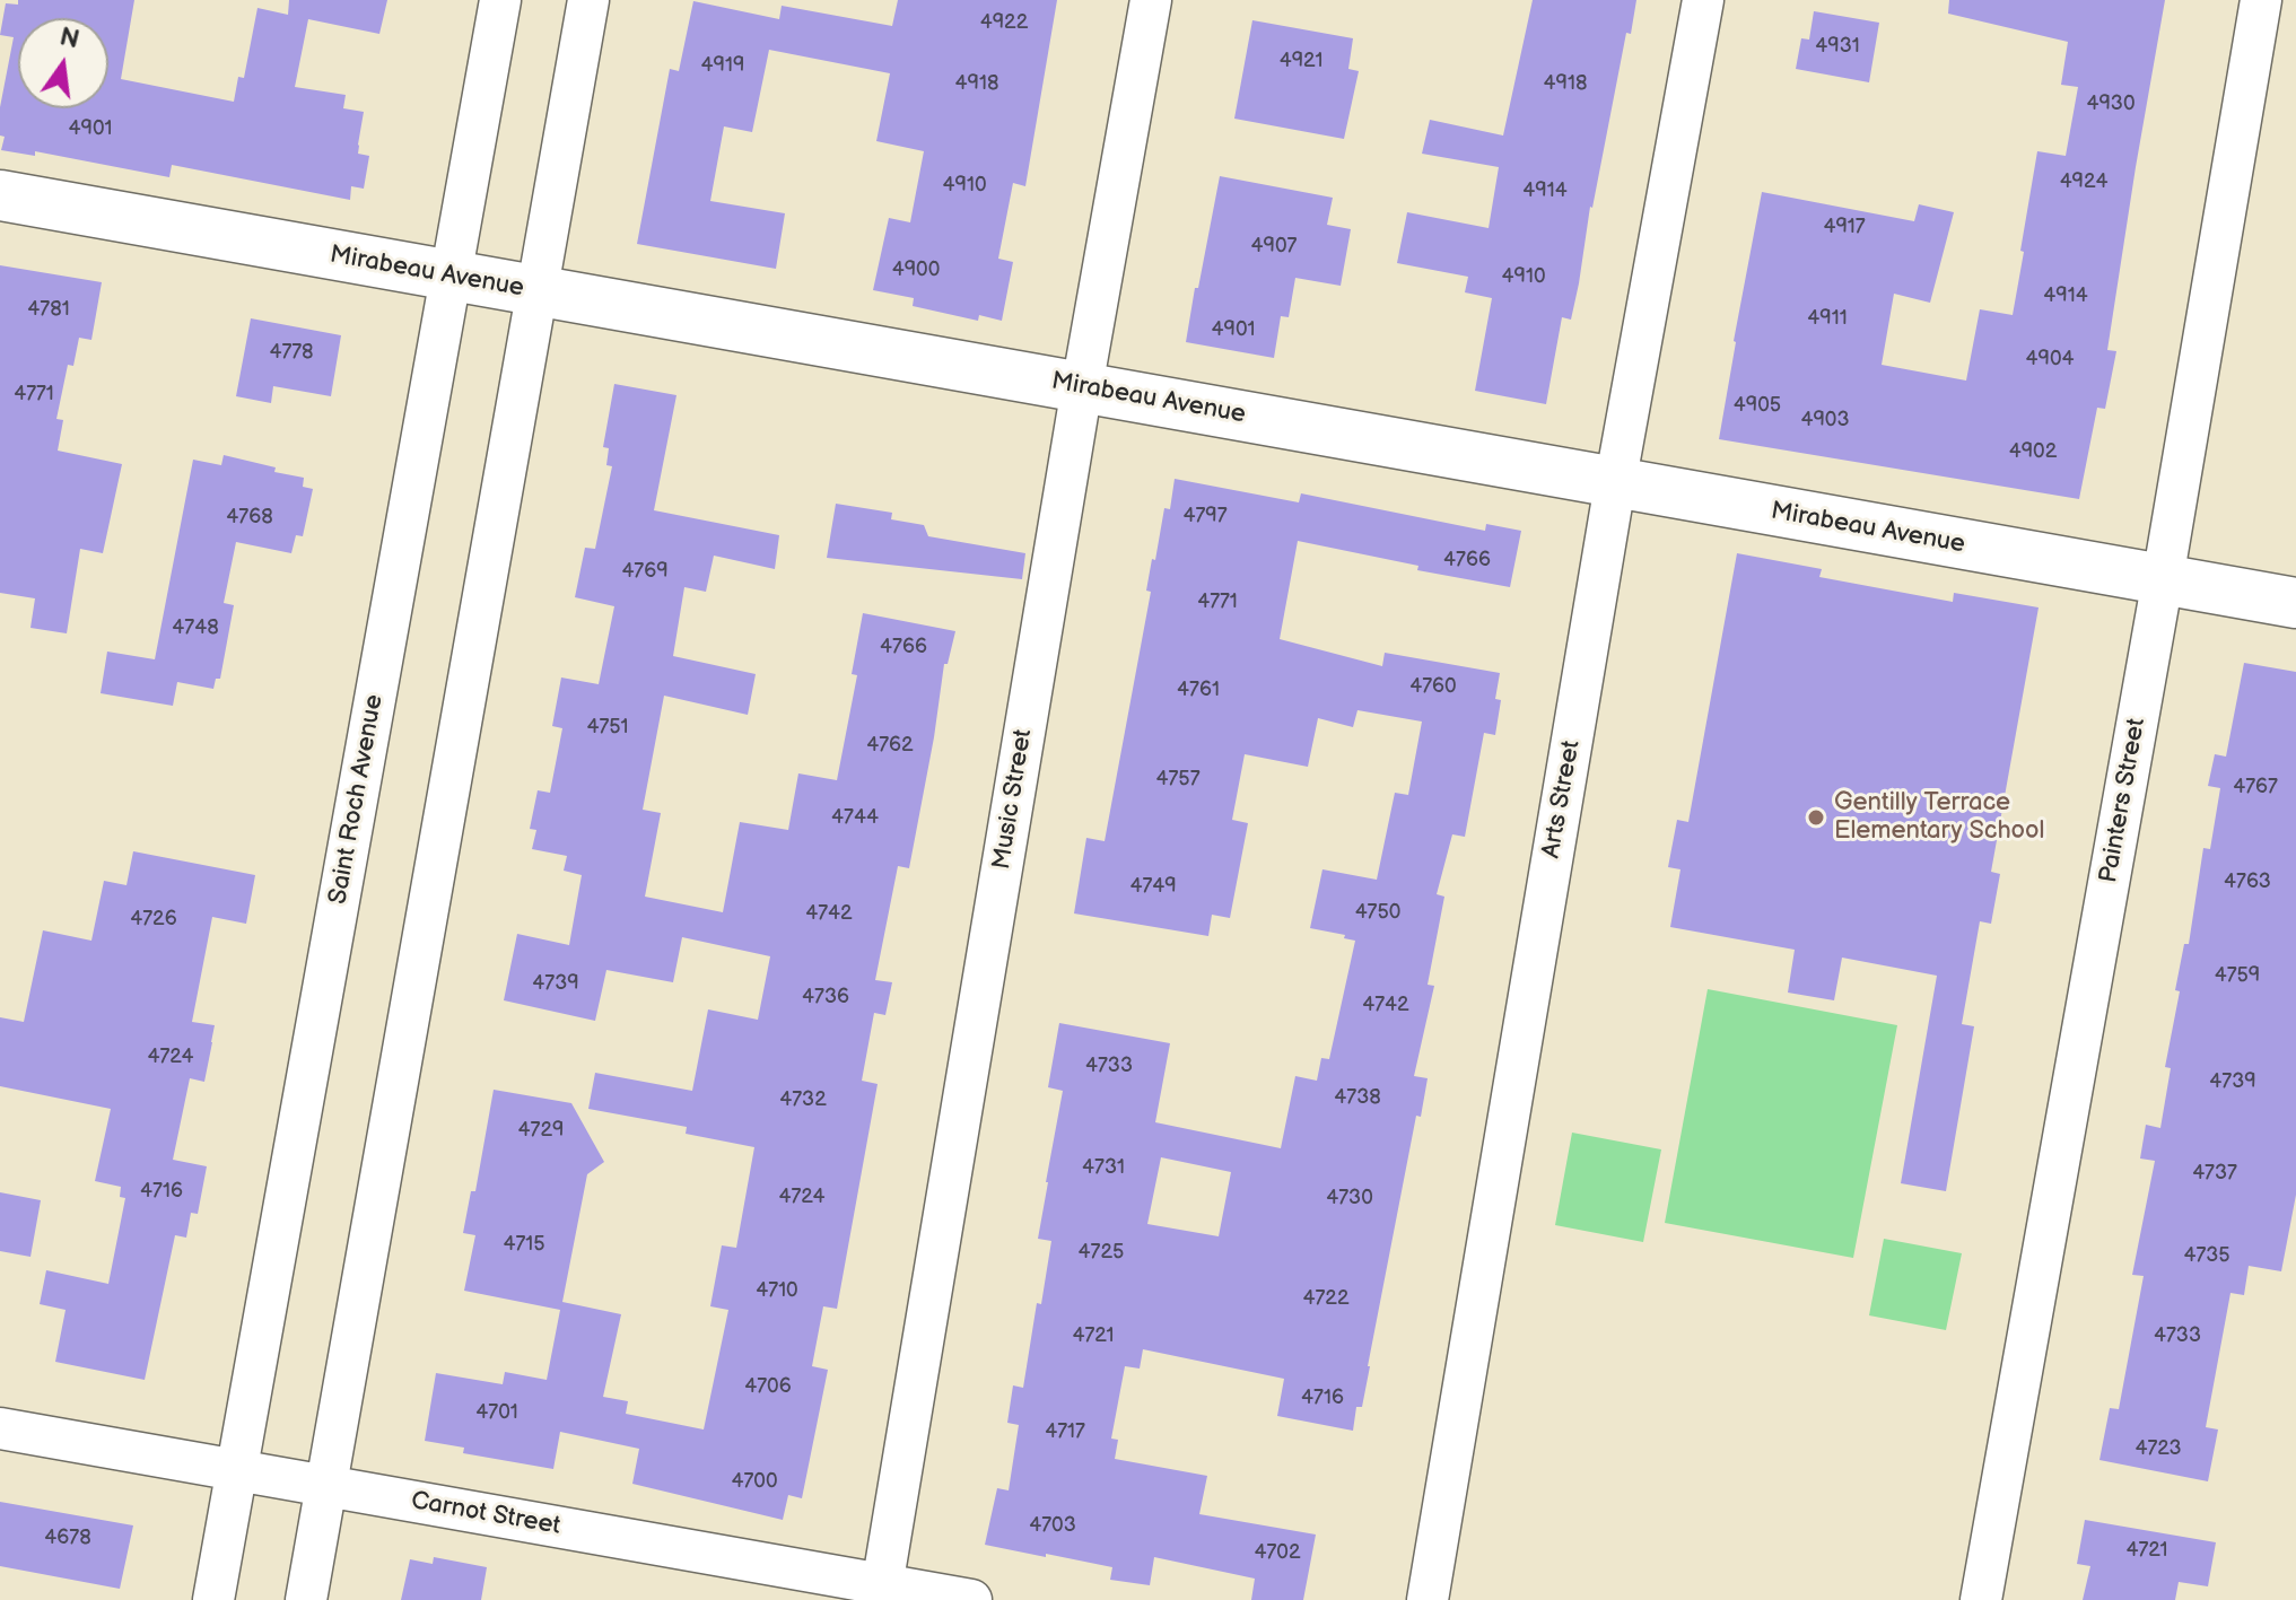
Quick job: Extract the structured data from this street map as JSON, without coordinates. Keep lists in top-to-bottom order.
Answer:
{
  "streets": {
    "street": [
      "Mirabeau Avenue",
      "Saint Roch Avenue",
      "Music Street",
      "Arts Street",
      "Painters Street",
      "Carnot Street"
    ]
  },
  "crossings": [
    ["Mirabeau Avenue", "Saint Roch Avenue"],
    ["Mirabeau Avenue", "Music Street"],
    ["Mirabeau Avenue", "Arts Street"],
    ["Mirabeau Avenue", "Painters Street"],
    ["Saint Roch Avenue", "Carnot Street"],
    ["Music Street", "Carnot Street"]
  ],
  "places": ["Gentilly Terrace Elementary School"],
  "house_numbers": [
    "4922",
    "4931",
    "4921",
    "4919",
    "4918",
    "4918",
    "4930",
    "4901",
    "4924",
    "4910",
    "4914",
    "4917",
    "4907",
    "4900",
    "4910",
    "4914",
    "4781",
    "4911",
    "4901",
    "4778",
    "4904",
    "4771",
    "4905",
    "4903",
    "4902",
    "4797",
    "4768",
    "4766",
    "4769",
    "4771",
    "4748",
    "4766",
    "4760",
    "4761",
    "4751",
    "4762",
    "4757",
    "4767",
    "4744",
    "4763",
    "4749",
    "4750",
    "4742",
    "4726",
    "4759",
    "4739",
    "4736",
    "4742",
    "4724",
    "4733",
    "4739",
    "4738",
    "4732",
    "4729",
    "4731",
    "4737",
    "4716",
    "4724",
    "4730",
    "4715",
    "4725",
    "4735",
    "4710",
    "4722",
    "4721",
    "4733",
    "4706",
    "4716",
    "4701",
    "4717",
    "4723",
    "4700",
    "4703",
    "4678",
    "4721",
    "4702"
  ],
  "north": "top"
}
